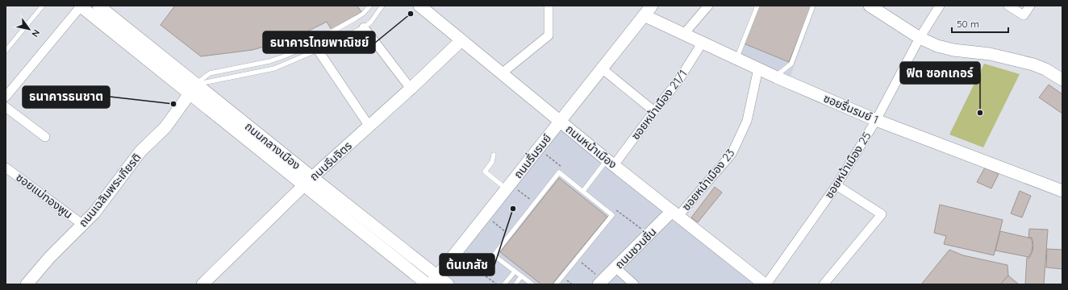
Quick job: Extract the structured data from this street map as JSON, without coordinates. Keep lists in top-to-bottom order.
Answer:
{
  "streets": {
    "street": [
      "ซอยหน้าเมือง 21/1",
      "ซอยรื่นรมย์ 1",
      "ถนนกลางเมือง",
      "ถนนหน้าเมือง",
      "ถนนรื่นรมย์",
      "ถนนรึนจิตร",
      "ซอยหน้าเมือง 25",
      "ซอยหน้าเมือง 23",
      "ถนนเฉลิมพระเกียรติ",
      "ซอยแม่ทองพูน",
      "ถนนชวนชื่น"
    ]
  },
  "crossings": [
    ["ซอยหน้าเมือง 21/1", "ซอยรื่นรมย์ 1"],
    ["ซอยหน้าเมือง 21/1", "ถนนหน้าเมือง"],
    ["ซอยรื่นรมย์ 1", "ถนนรื่นรมย์"],
    ["ซอยรื่นรมย์ 1", "ซอยหน้าเมือง 25"],
    ["ซอยรื่นรมย์ 1", "ซอยหน้าเมือง 23"],
    ["ถนนกลางเมือง", "ถนนรื่นรมย์"],
    ["ถนนกลางเมือง", "ถนนรึนจิตร"],
    ["ถนนกลางเมือง", "ถนนเฉลิมพระเกียรติ"],
    ["ถนนหน้าเมือง", "ถนนรื่นรมย์"],
    ["ถนนหน้าเมือง", "ถนนรึนจิตร"],
    ["ถนนหน้าเมือง", "ซอยหน้าเมือง 25"],
    ["ถนนหน้าเมือง", "ซอยหน้าเมือง 23"],
    ["ถนนหน้าเมือง", "ถนนชวนชื่น"],
    ["ซอยหน้าเมือง 23", "ถนนชวนชื่น"],
    ["ถนนเฉลิมพระเกียรติ", "ซอยแม่ทองพูน"]
  ],
  "places": [
    "ธนาคารไทยพาณิชย์",
    "ธนาคารธนชาต",
    "ฟิต ซอกเกอร์",
    "ต้นเภสัช"
  ],
  "scale_bar": "50 m",
  "north": "bottom right"
}
